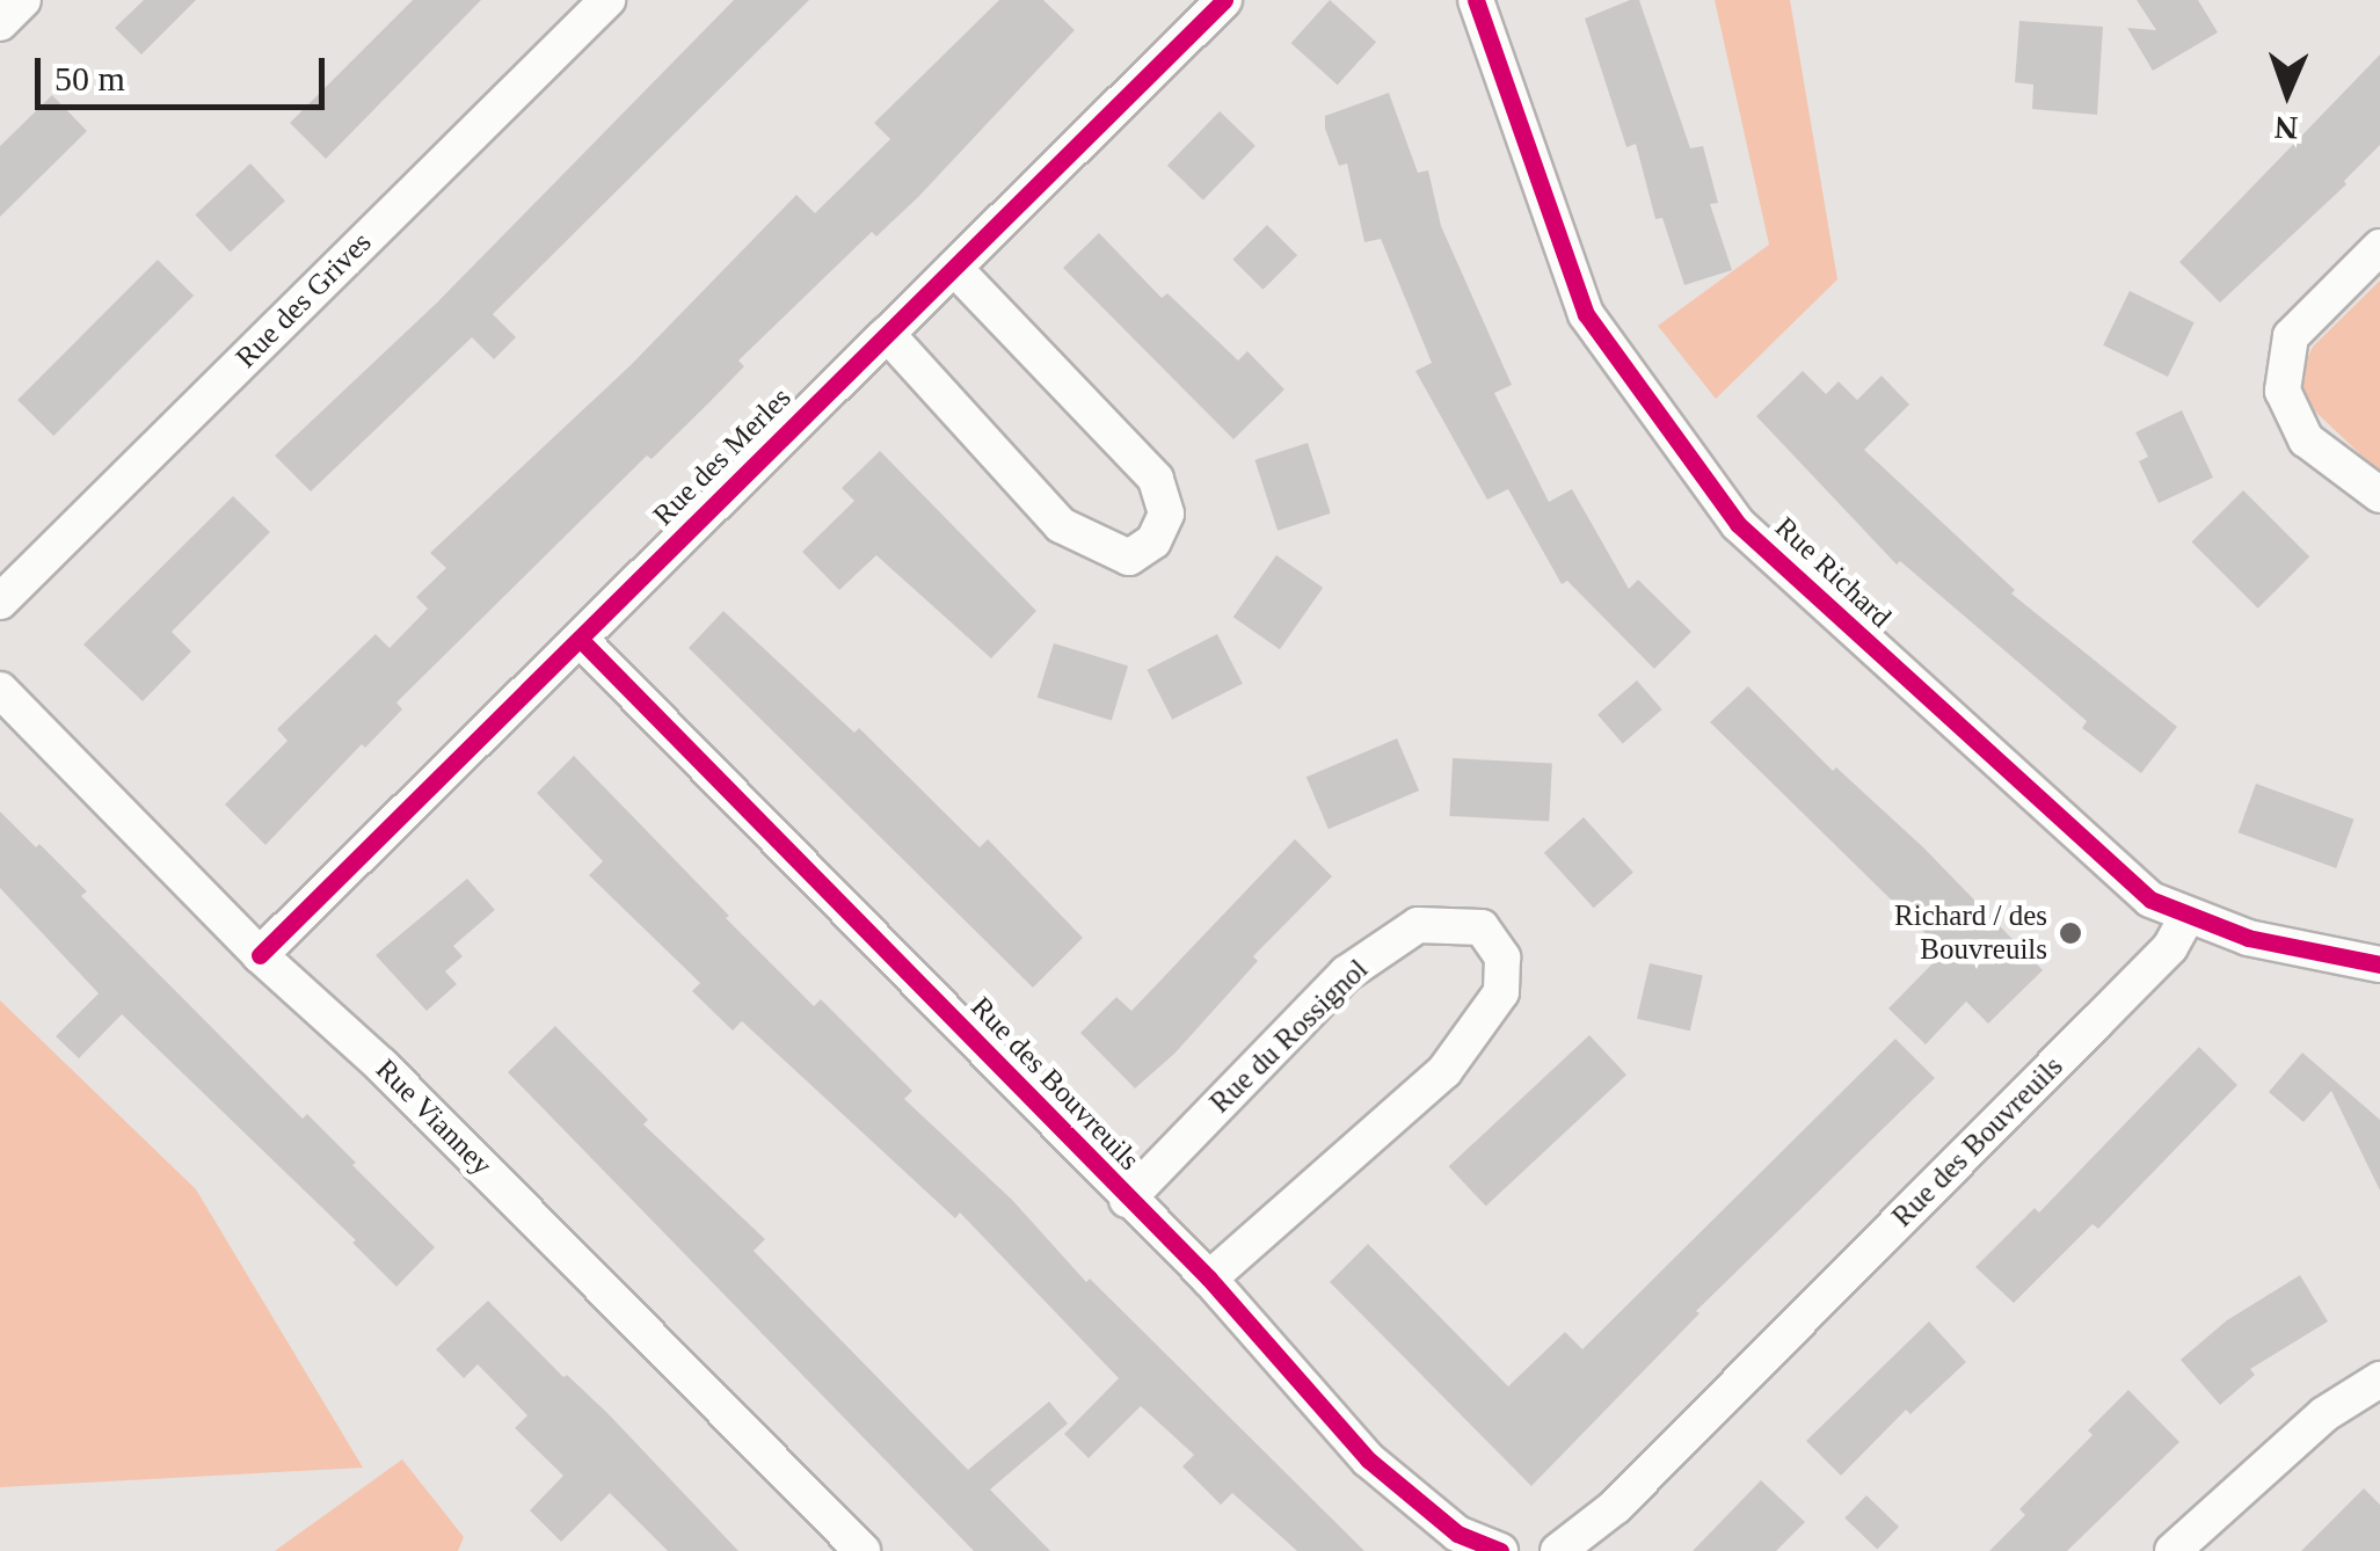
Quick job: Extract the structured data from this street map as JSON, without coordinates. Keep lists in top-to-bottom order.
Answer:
{
  "streets": {
    "street": [
      "Rue des Grives",
      "Rue des Merles",
      "Rue Richard",
      "Rue du Rossignol",
      "Rue des Bouvreuils",
      "Rue Vianney"
    ]
  },
  "crossings": [
    ["Rue des Merles", "Rue des Bouvreuils"],
    ["Rue des Merles", "Rue Vianney"],
    ["Rue Richard", "Rue des Bouvreuils"],
    ["Rue du Rossignol", "Rue des Bouvreuils"]
  ],
  "places": ["Richard / des Bouvreuils"],
  "scale_bar": "50 m",
  "north": "bottom"
}
